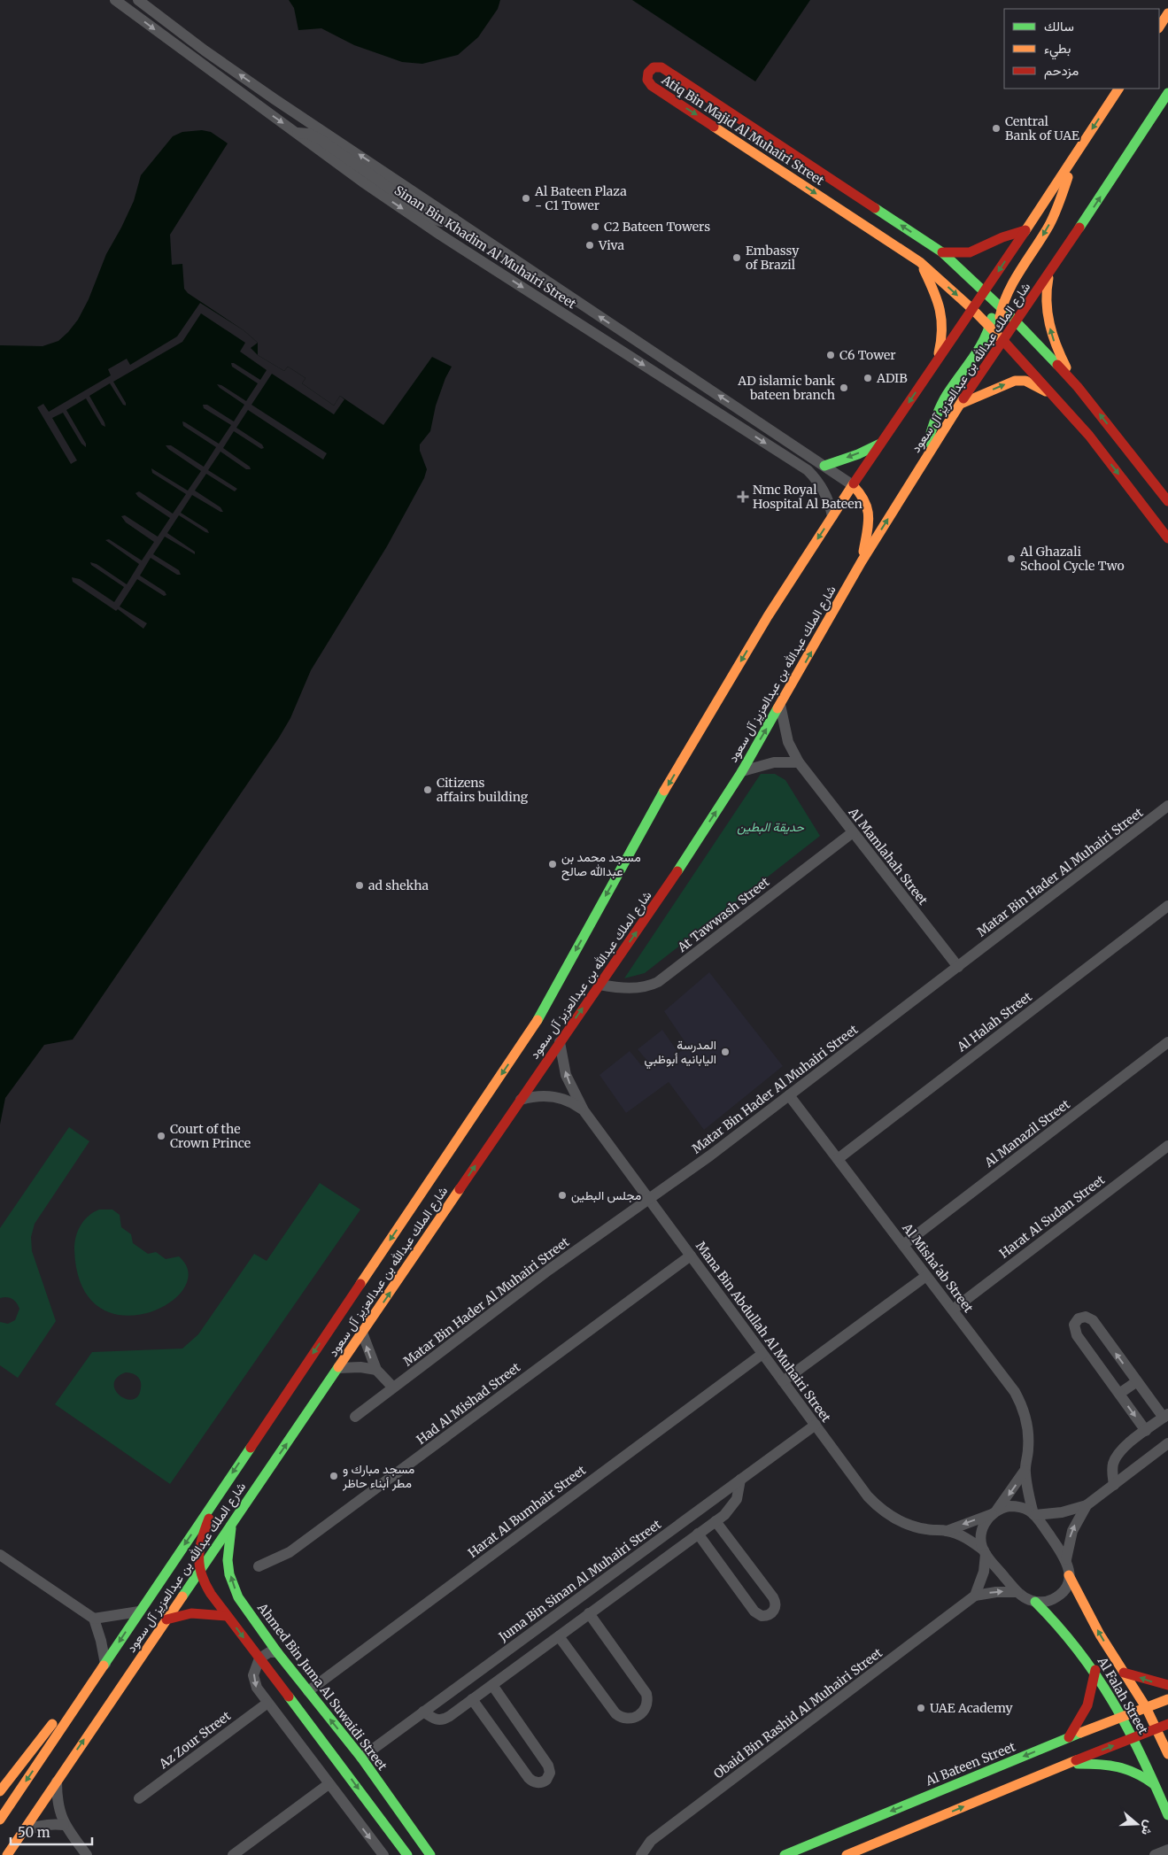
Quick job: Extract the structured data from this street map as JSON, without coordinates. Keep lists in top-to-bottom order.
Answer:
{
  "streets": {
    "main road": [
      "Atiq Bin Majid Al Muhairi Street",
      "شارع الملك عبدالله بن عبدالعزيز آل سعود",
      "Ahmed Bin Juma Al Suwaidi Street",
      "Al Falah Street",
      "Al Bateen Street"
    ],
    "street": [
      "Sinan Bin Khadim Al Muhairi Street",
      "Al Mamlahah Street",
      "Matar Bin Hader Al Muhairi Street",
      "At Tawwash Street",
      "Al Halah Street",
      "Al Manazil Street",
      "Harat Al Sudan Street",
      "Al Misha'ab Street",
      "Mana Bin Abdullah Al Muhairi Street",
      "Had Al Mishad Street",
      "Harat Al Bumhair Street",
      "Juma Bin Sinan Al Muhairi Street",
      "Obaid Bin Rashid Al Muhairi Street",
      "Az Zour Street"
    ]
  },
  "crossings": [
    ["Atiq Bin Majid Al Muhairi Street", "شارع الملك عبدالله بن عبدالعزيز آل سعود"],
    ["Sinan Bin Khadim Al Muhairi Street", "شارع الملك عبدالله بن عبدالعزيز آل سعود"],
    ["شارع الملك عبدالله بن عبدالعزيز آل سعود", "Al Mamlahah Street"],
    ["شارع الملك عبدالله بن عبدالعزيز آل سعود", "At Tawwash Street"],
    ["شارع الملك عبدالله بن عبدالعزيز آل سعود", "Mana Bin Abdullah Al Muhairi Street"],
    ["شارع الملك عبدالله بن عبدالعزيز آل سعود", "Ahmed Bin Juma Al Suwaidi Street"],
    ["Al Mamlahah Street", "Matar Bin Hader Al Muhairi Street"],
    ["Al Mamlahah Street", "At Tawwash Street"],
    ["Matar Bin Hader Al Muhairi Street", "Al Misha'ab Street"],
    ["Matar Bin Hader Al Muhairi Street", "Mana Bin Abdullah Al Muhairi Street"],
    ["Al Halah Street", "Al Misha'ab Street"],
    ["Al Manazil Street", "Al Misha'ab Street"],
    ["Harat Al Sudan Street", "Al Misha'ab Street"],
    ["Al Misha'ab Street", "Mana Bin Abdullah Al Muhairi Street"],
    ["Al Misha'ab Street", "Al Falah Street"],
    ["Al Misha'ab Street", "Obaid Bin Rashid Al Muhairi Street"],
    ["Mana Bin Abdullah Al Muhairi Street", "Had Al Mishad Street"],
    ["Mana Bin Abdullah Al Muhairi Street", "Harat Al Bumhair Street"],
    ["Mana Bin Abdullah Al Muhairi Street", "Juma Bin Sinan Al Muhairi Street"],
    ["Mana Bin Abdullah Al Muhairi Street", "Al Falah Street"],
    ["Mana Bin Abdullah Al Muhairi Street", "Obaid Bin Rashid Al Muhairi Street"],
    ["Harat Al Bumhair Street", "Ahmed Bin Juma Al Suwaidi Street"],
    ["Juma Bin Sinan Al Muhairi Street", "Ahmed Bin Juma Al Suwaidi Street"],
    ["Al Falah Street", "Obaid Bin Rashid Al Muhairi Street"],
    ["Al Falah Street", "Al Bateen Street"]
  ],
  "parks": ["حديقة البطين"],
  "places": {
    "other": [
      "Central Bank of UAE",
      "Al Bateen Plaza - C1 Tower",
      "C2 Bateen Towers",
      "Viva",
      "Embassy of Brazil",
      "C6 Tower",
      "ADIB",
      "AD islamic bank bateen branch",
      "Al Ghazali School Cycle Two",
      "Citizens affairs building",
      "مسجد محمد بن عبدالله صالح",
      "ad shekha",
      "المدرسة اليابانيه أبوظبي",
      "Court of the Crown Prince",
      "مجلس البطين",
      "مسجد مبارك و مطر أبناء حاظر",
      "UAE Academy"
    ],
    "health": ["Nmc Royal Hospital Al Bateen"]
  },
  "legend": ["سالك", "بطيء", "مزدحم"],
  "scale_bar": "50 m",
  "north": "right"
}
